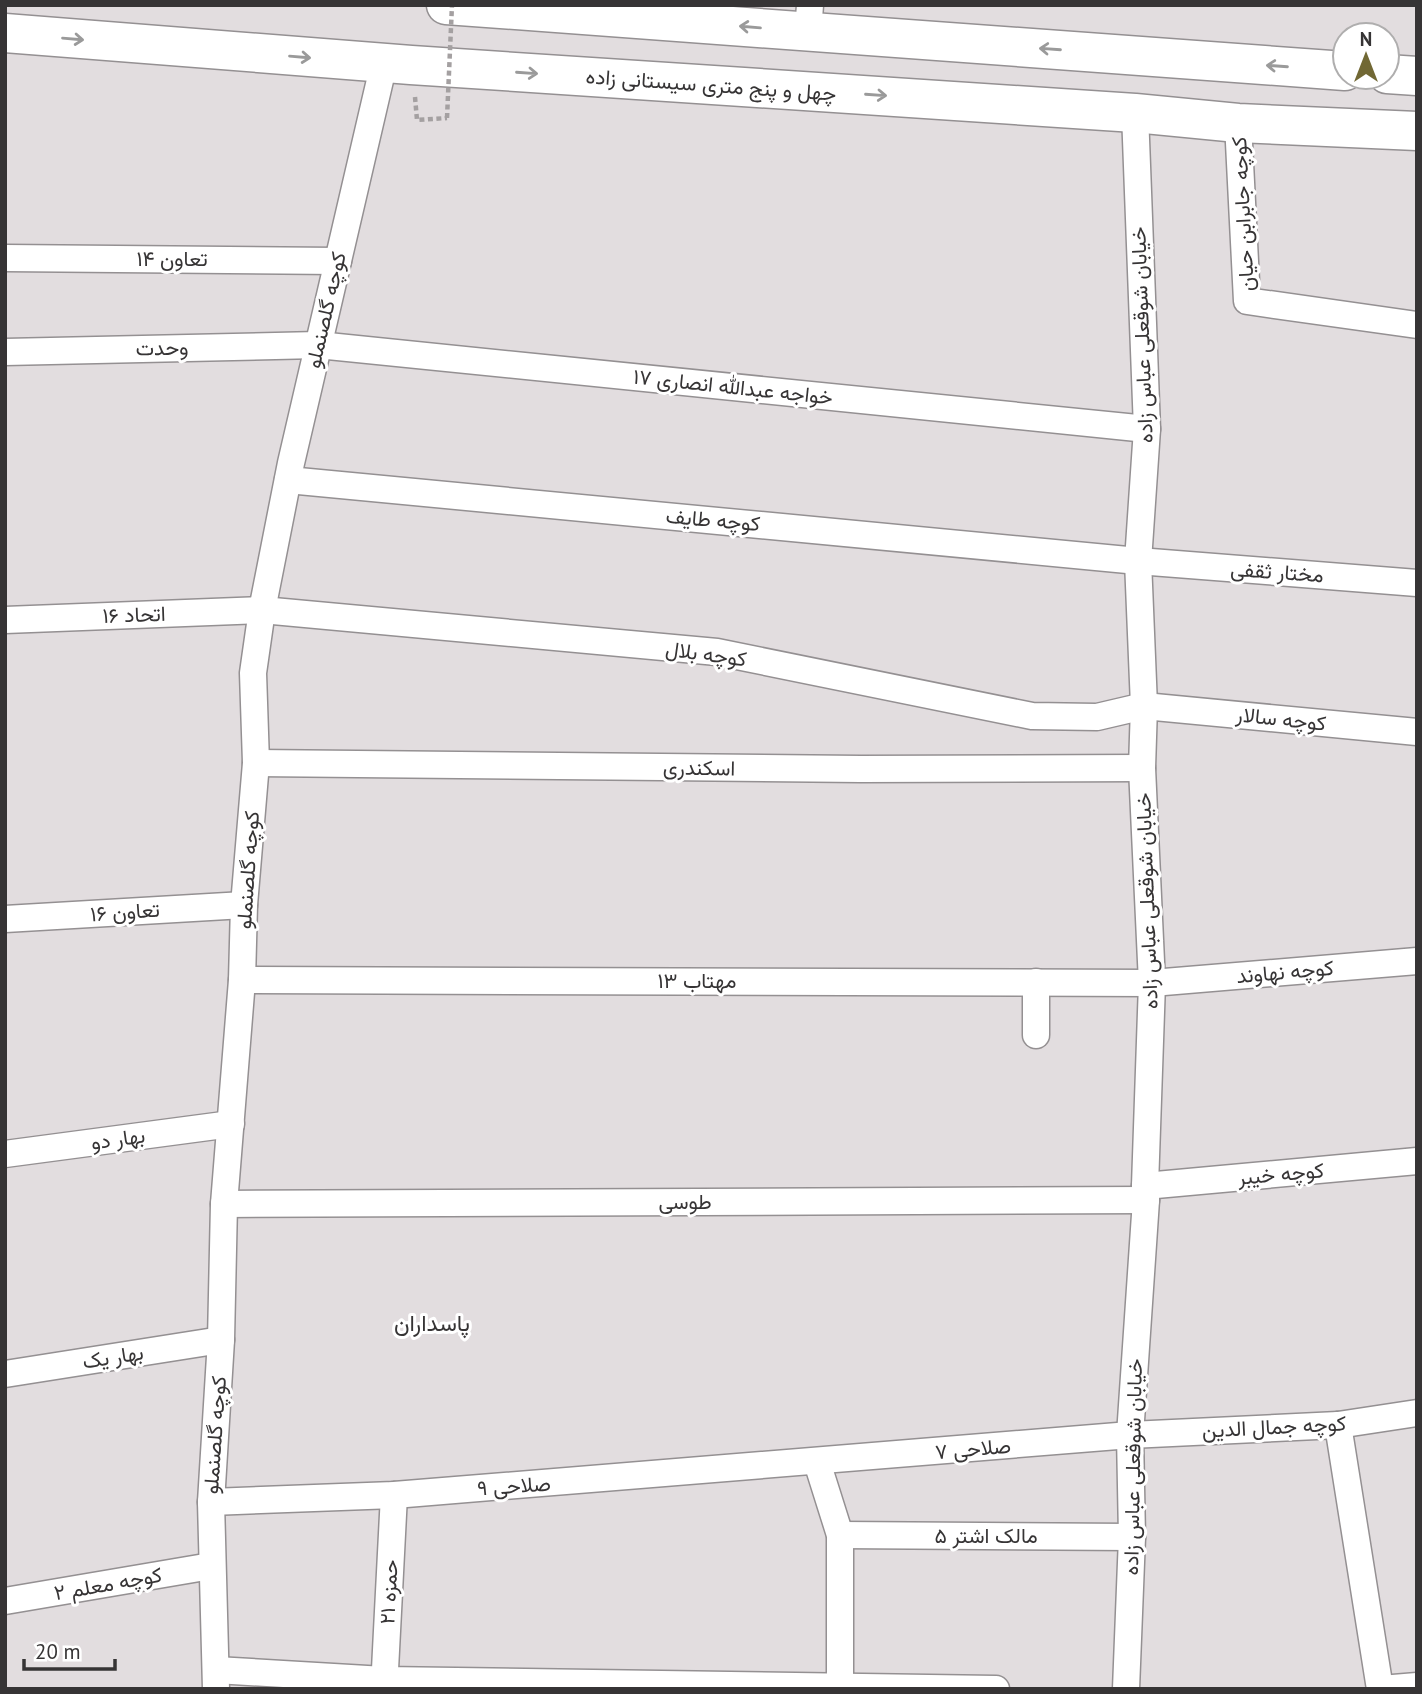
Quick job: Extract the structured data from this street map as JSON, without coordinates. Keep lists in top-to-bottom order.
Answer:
{
  "streets": {
    "highway": ["چهل و پنج متری سیستانی زاده"],
    "street": [
      "کوچه جابرابن حیان",
      "تعاون ۱۴",
      "کوچه گلصنملو",
      "خیابان شوقعلی عباس زاده",
      "وحدت",
      "خواجه عبدالله انصاری ۱۷",
      "کوچه طایف",
      "مختار ثقفی",
      "اتحاد ۱۶",
      "کوچه بلال",
      "کوچه سالار",
      "اسکندری",
      "تعاون ۱۶",
      "کوچه نهاوند",
      "مهتاب ۱۳",
      "بهار دو",
      "کوچه خیبر",
      "طوسی",
      "بهار یک",
      "کوچه جمال الدین",
      "صلاحی ۷",
      "صلاحی ۹",
      "مالک اشتر ۵",
      "کوچه معلم ۲",
      "حمزه ۲۱"
    ]
  },
  "crossings": [
    ["چهل و پنج متری سیستانی زاده", "کوچه جابرابن حیان"],
    ["چهل و پنج متری سیستانی زاده", "کوچه گلصنملو"],
    ["چهل و پنج متری سیستانی زاده", "خیابان شوقعلی عباس زاده"],
    ["تعاون ۱۴", "کوچه گلصنملو"],
    ["کوچه گلصنملو", "وحدت"],
    ["کوچه گلصنملو", "خواجه عبدالله انصاری ۱۷"],
    ["کوچه گلصنملو", "کوچه طایف"],
    ["کوچه گلصنملو", "اتحاد ۱۶"],
    ["کوچه گلصنملو", "کوچه بلال"],
    ["کوچه گلصنملو", "اسکندری"],
    ["کوچه گلصنملو", "تعاون ۱۶"],
    ["کوچه گلصنملو", "مهتاب ۱۳"],
    ["کوچه گلصنملو", "بهار دو"],
    ["کوچه گلصنملو", "طوسی"],
    ["کوچه گلصنملو", "بهار یک"],
    ["کوچه گلصنملو", "صلاحی ۹"],
    ["کوچه گلصنملو", "کوچه معلم ۲"],
    ["خیابان شوقعلی عباس زاده", "خواجه عبدالله انصاری ۱۷"],
    ["خیابان شوقعلی عباس زاده", "کوچه طایف"],
    ["خیابان شوقعلی عباس زاده", "مختار ثقفی"],
    ["خیابان شوقعلی عباس زاده", "کوچه بلال"],
    ["خیابان شوقعلی عباس زاده", "کوچه سالار"],
    ["خیابان شوقعلی عباس زاده", "اسکندری"],
    ["خیابان شوقعلی عباس زاده", "کوچه نهاوند"],
    ["خیابان شوقعلی عباس زاده", "مهتاب ۱۳"],
    ["خیابان شوقعلی عباس زاده", "کوچه خیبر"],
    ["خیابان شوقعلی عباس زاده", "طوسی"],
    ["خیابان شوقعلی عباس زاده", "کوچه جمال الدین"],
    ["خیابان شوقعلی عباس زاده", "صلاحی ۷"],
    ["خیابان شوقعلی عباس زاده", "مالک اشتر ۵"],
    ["وحدت", "خواجه عبدالله انصاری ۱۷"],
    ["کوچه طایف", "مختار ثقفی"],
    ["اتحاد ۱۶", "کوچه بلال"],
    ["کوچه بلال", "کوچه سالار"],
    ["کوچه نهاوند", "مهتاب ۱۳"],
    ["کوچه خیبر", "طوسی"],
    ["کوچه جمال الدین", "صلاحی ۷"],
    ["صلاحی ۷", "صلاحی ۹"],
    ["صلاحی ۹", "حمزه ۲۱"]
  ],
  "districts": ["پاسداران"],
  "scale_bar": "20 m",
  "north": "top"
}
